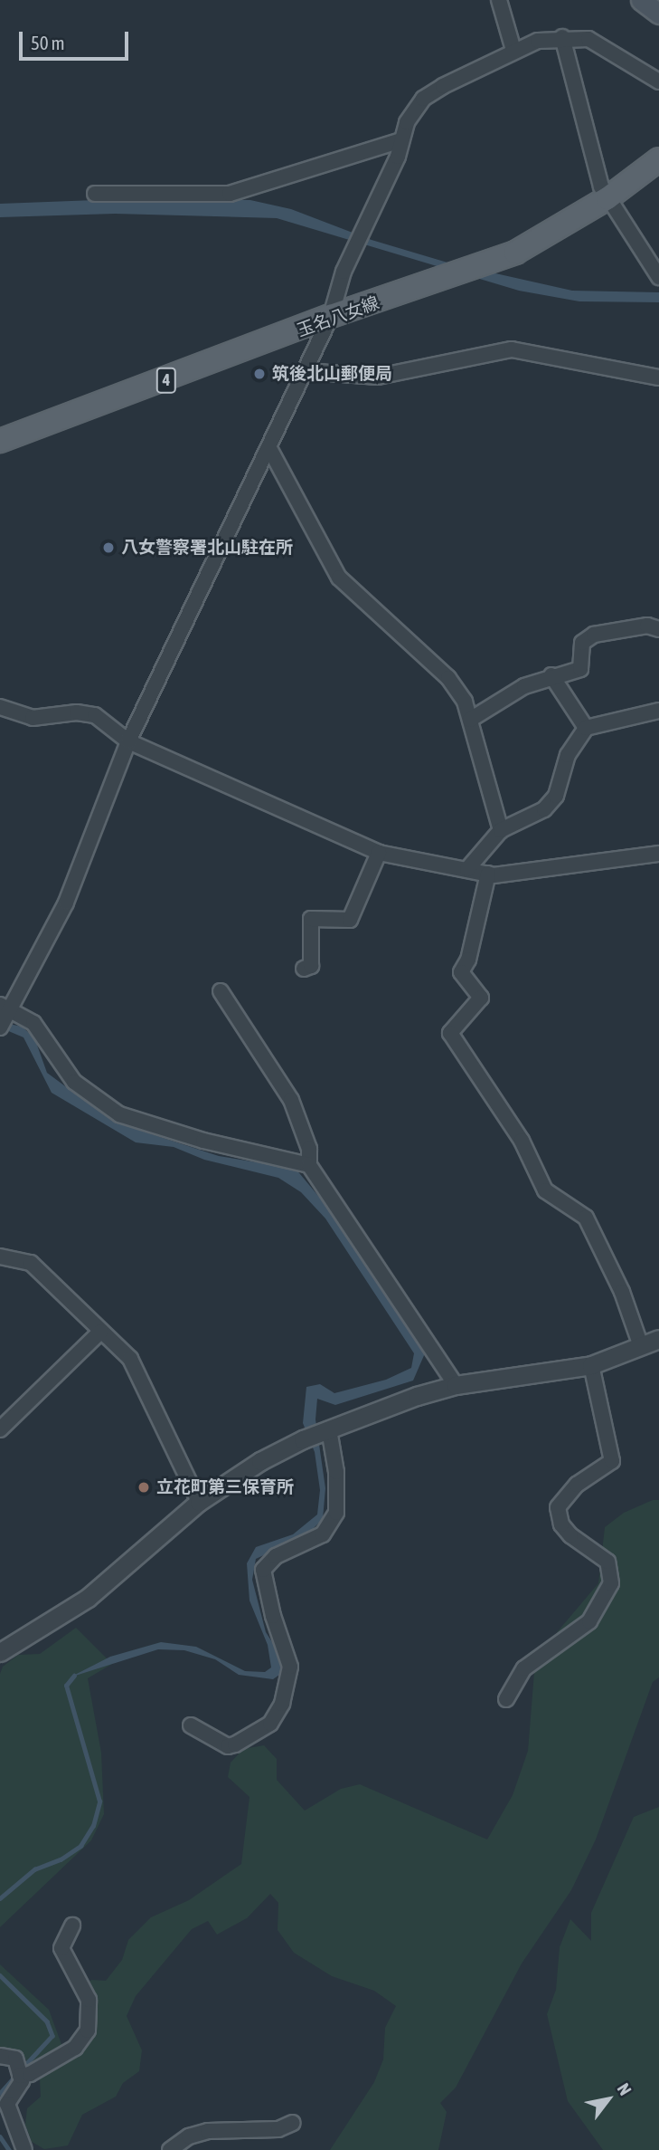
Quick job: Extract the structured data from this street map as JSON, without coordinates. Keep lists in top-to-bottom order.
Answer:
{
  "streets": {
    "main road": ["玉名八女線", "4"]
  },
  "places": ["筑後北山郵便局", "八女警察署北山駐在所", "立花町第三保育所"],
  "scale_bar": "50 m",
  "north": "top right"
}
